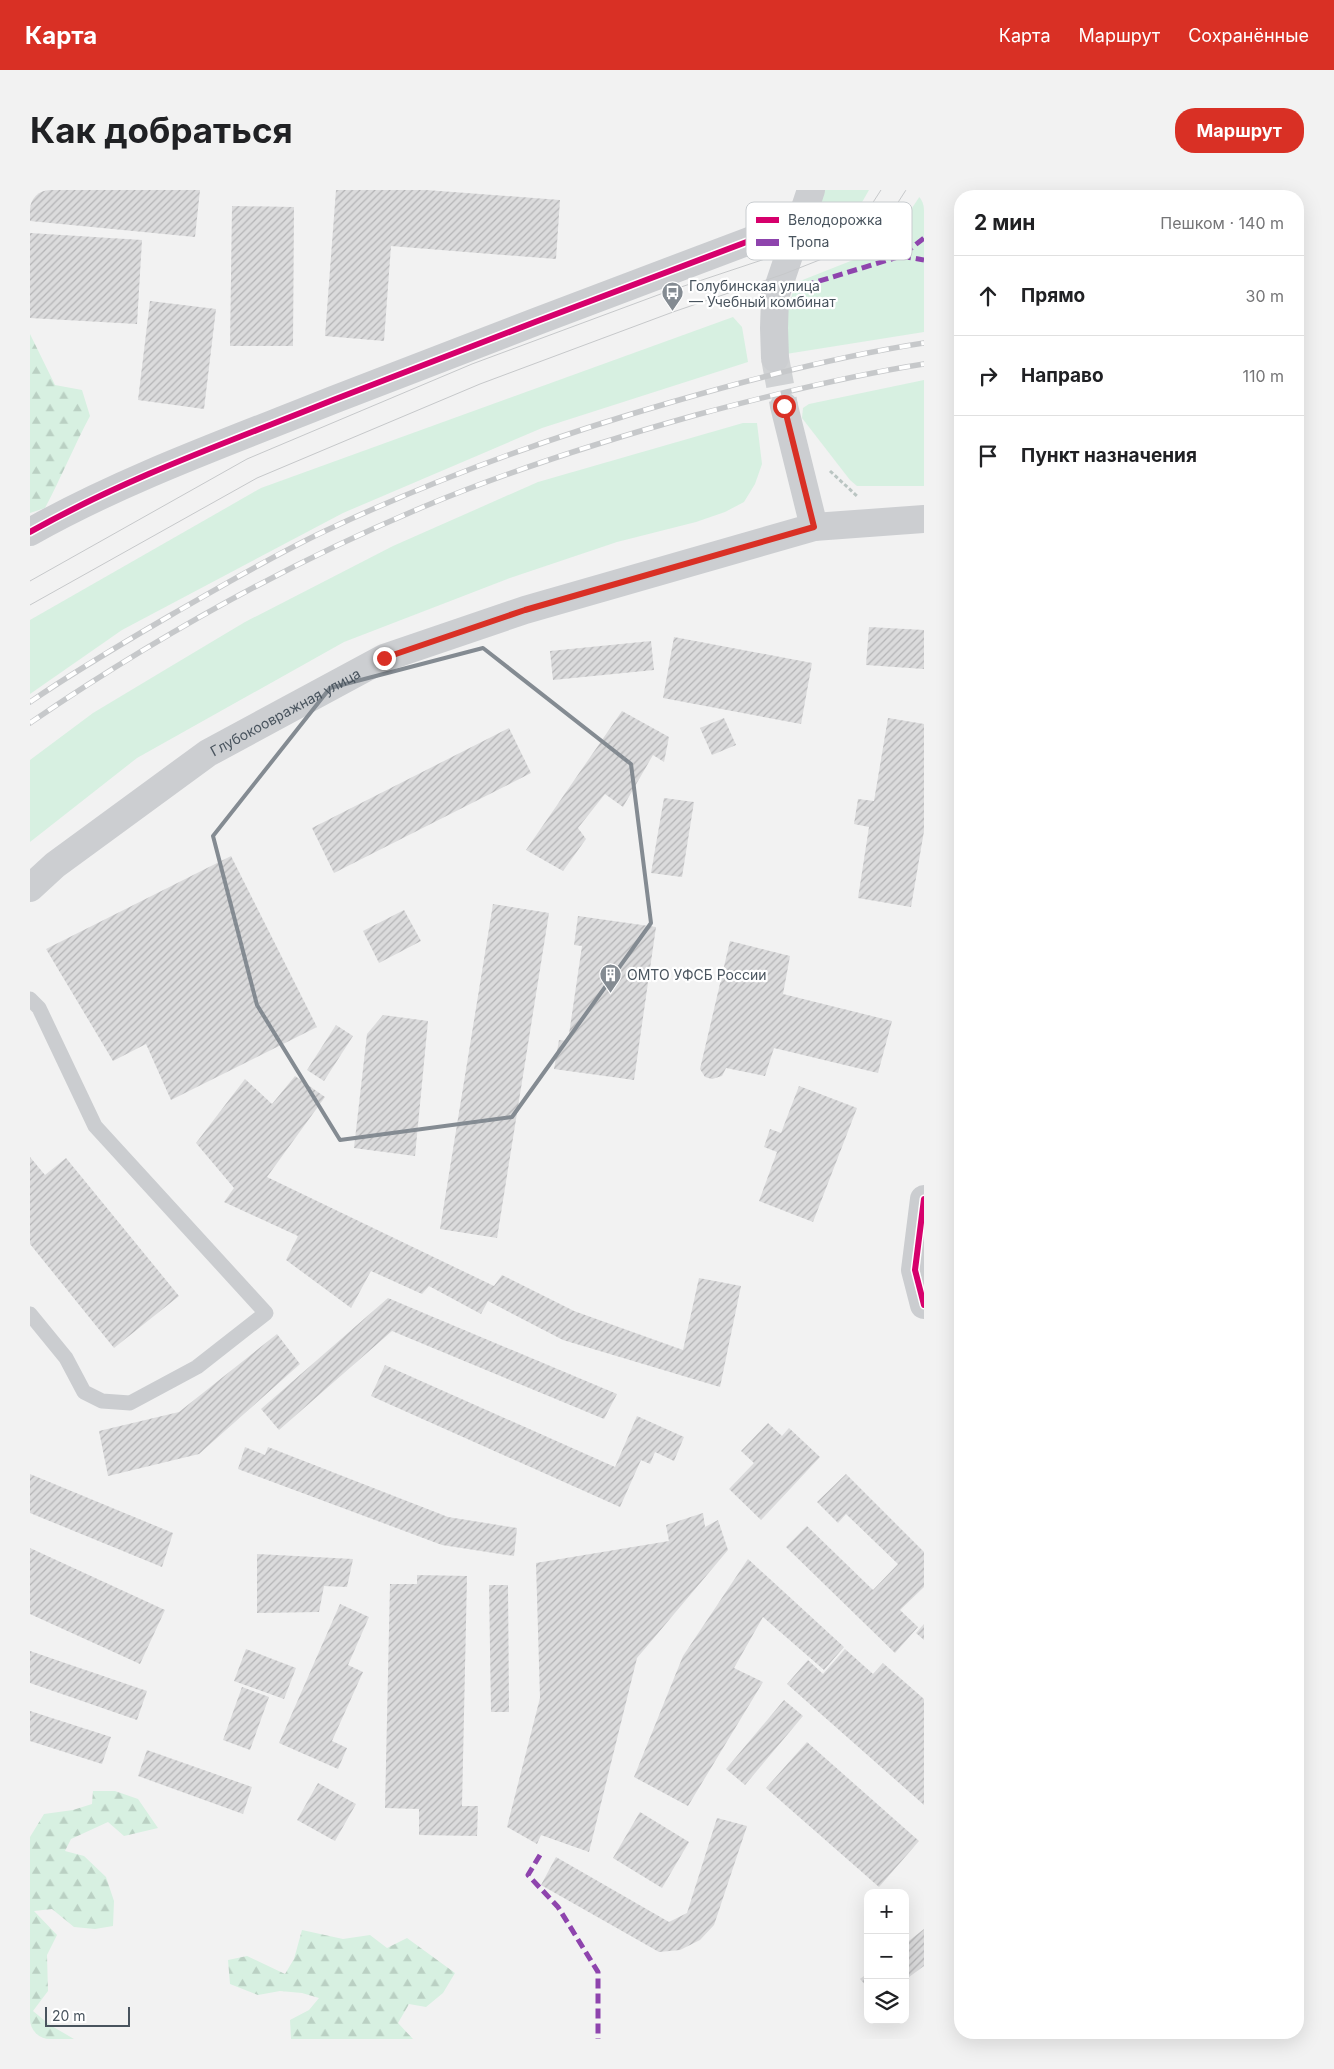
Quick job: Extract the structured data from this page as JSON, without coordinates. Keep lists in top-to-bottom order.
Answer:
{
  "streets": {
    "main road": ["Глубокоовражная улица"]
  },
  "places": {
    "bus stop": ["Голубинская улица — Учебный комбинат"],
    "building": ["ОМТО УФСБ России"]
  },
  "legend": ["Велодорожка", "Тропа"],
  "scale_bar": "20 m",
  "page": {
    "header": "Карта",
    "nav": ["Карта", "Маршрут", "Сохранённые"],
    "buttons": "Маршрут",
    "title": "Как добраться",
    "heading": ["2 мин", "Пешком · 140 m"],
    "list": [
      ["Прямо", "30 m"],
      ["Направо", "110 m"],
      "Пункт назначения"
    ],
    "map_buttons": ["+", "−"],
    "scale": "20 m"
  }
}
